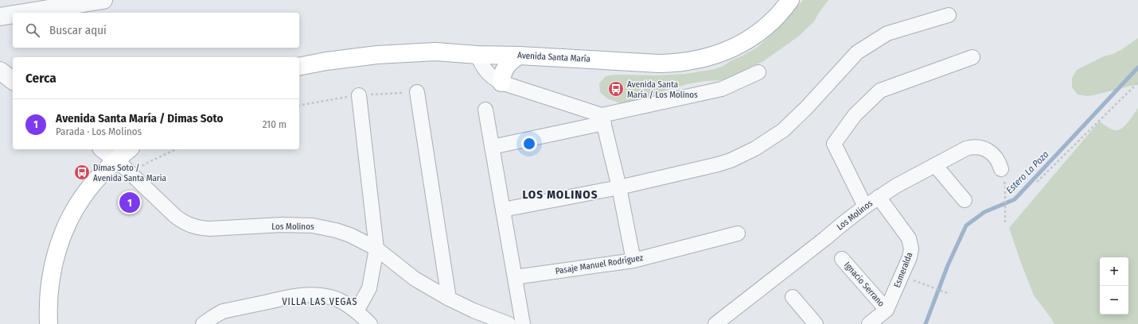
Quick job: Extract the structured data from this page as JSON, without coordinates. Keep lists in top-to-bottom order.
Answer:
{
  "streets": {
    "main road": ["Avenida Santa María"],
    "street": [
      "Los Molinos",
      "Pasaje Manuel Rodríguez",
      "Esmeralda",
      "Ignacio Serrano"
    ]
  },
  "crossings": [
    ["Los Molinos", "Esmeralda"],
    ["Esmeralda", "Ignacio Serrano"]
  ],
  "districts": ["LOS MOLINOS", "VILLA LAS VEGAS"],
  "water": ["Estero La Poza"],
  "places": {
    "bus stop": ["Avenida Santa María / Los Molinos", "Dimas Soto / Avenida Santa María"]
  },
  "page": {
    "search": "Buscar aquí",
    "heading": "Cerca",
    "list": [
      {
        "mark": "1",
        "name": "Avenida Santa María / Dimas Soto",
        "note": "Parada · Los Molinos",
        "value": "210 m"
      }
    ],
    "pins": "1",
    "map_buttons": ["+", "−"]
  }
}
